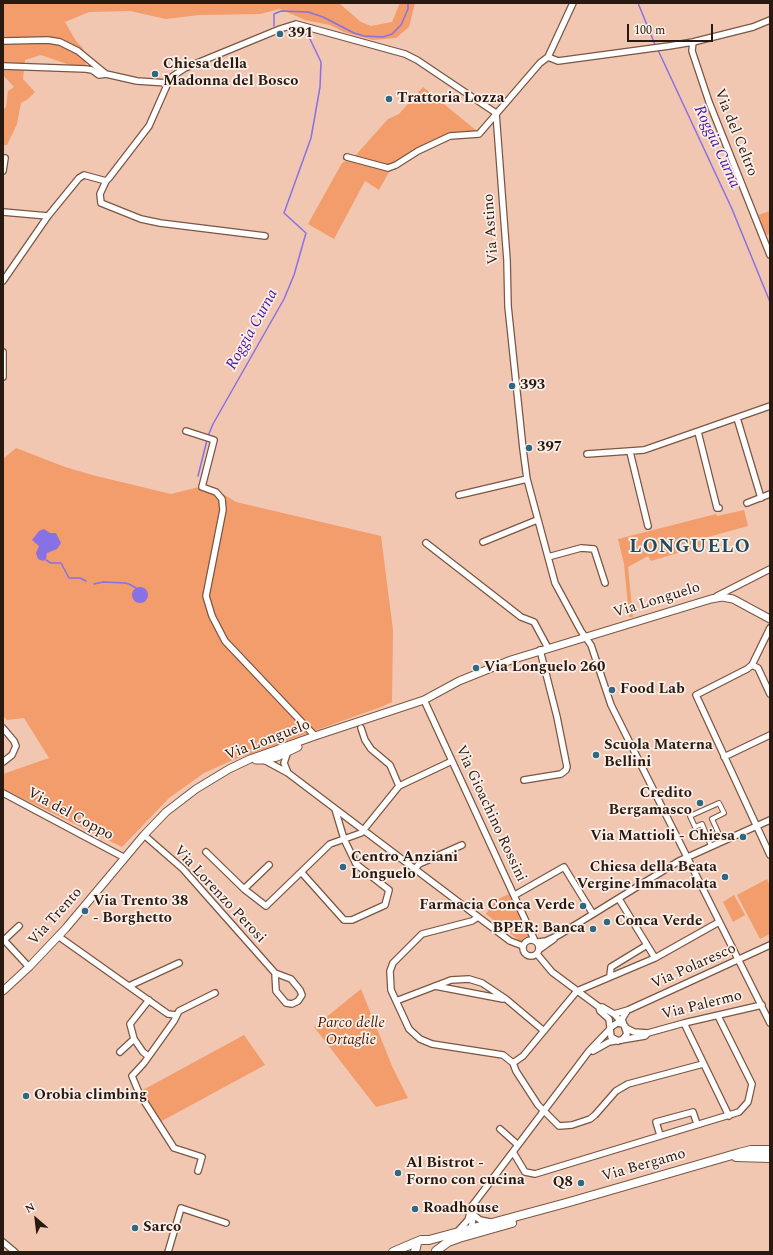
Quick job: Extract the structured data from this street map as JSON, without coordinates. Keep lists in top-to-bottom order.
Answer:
{
  "streets": {
    "main road": ["Via Bergamo"],
    "street": [
      "Via del Celtro",
      "Via Astino",
      "Via Longuelo",
      "Via Gioachino Rossini",
      "Via del Coppo",
      "Via Lorenzo Perosi",
      "Via Trento",
      "Via Polaresco",
      "Via Palermo"
    ]
  },
  "crossings": [
    ["Via Astino", "Via Longuelo"],
    ["Via Astino", "Via Polaresco"],
    ["Via Astino", "Via Palermo"],
    ["Via Longuelo", "Via Gioachino Rossini"],
    ["Via Longuelo", "Via del Coppo"],
    ["Via Longuelo", "Via Lorenzo Perosi"],
    ["Via Longuelo", "Via Trento"],
    ["Via del Coppo", "Via Trento"]
  ],
  "districts": ["LONGUELO"],
  "water": ["Roggia Curna"],
  "parks": ["Parco delle Ortaglie"],
  "places": [
    "391",
    "Chiesa della Madonna del Bosco",
    "Trattoria Lozza",
    "393",
    "397",
    "Via Longuelo 260",
    "Food Lab",
    "Scuola Materna Bellini",
    "Credito Bergamasco",
    "Via Mattioli - Chiesa",
    "Centro Anziani Longuelo",
    "Chiesa della Beata Vergine Immacolata",
    "Farmacia Conca Verde",
    "Via Trento 38 - Borghetto",
    "Conca Verde",
    "BPER: Banca",
    "Orobia climbing",
    "Al Bistrot - Forno con cucina",
    "Q8",
    "Roadhouse",
    "Sarco"
  ],
  "scale_bar": "100 m",
  "north": "top left"
}
